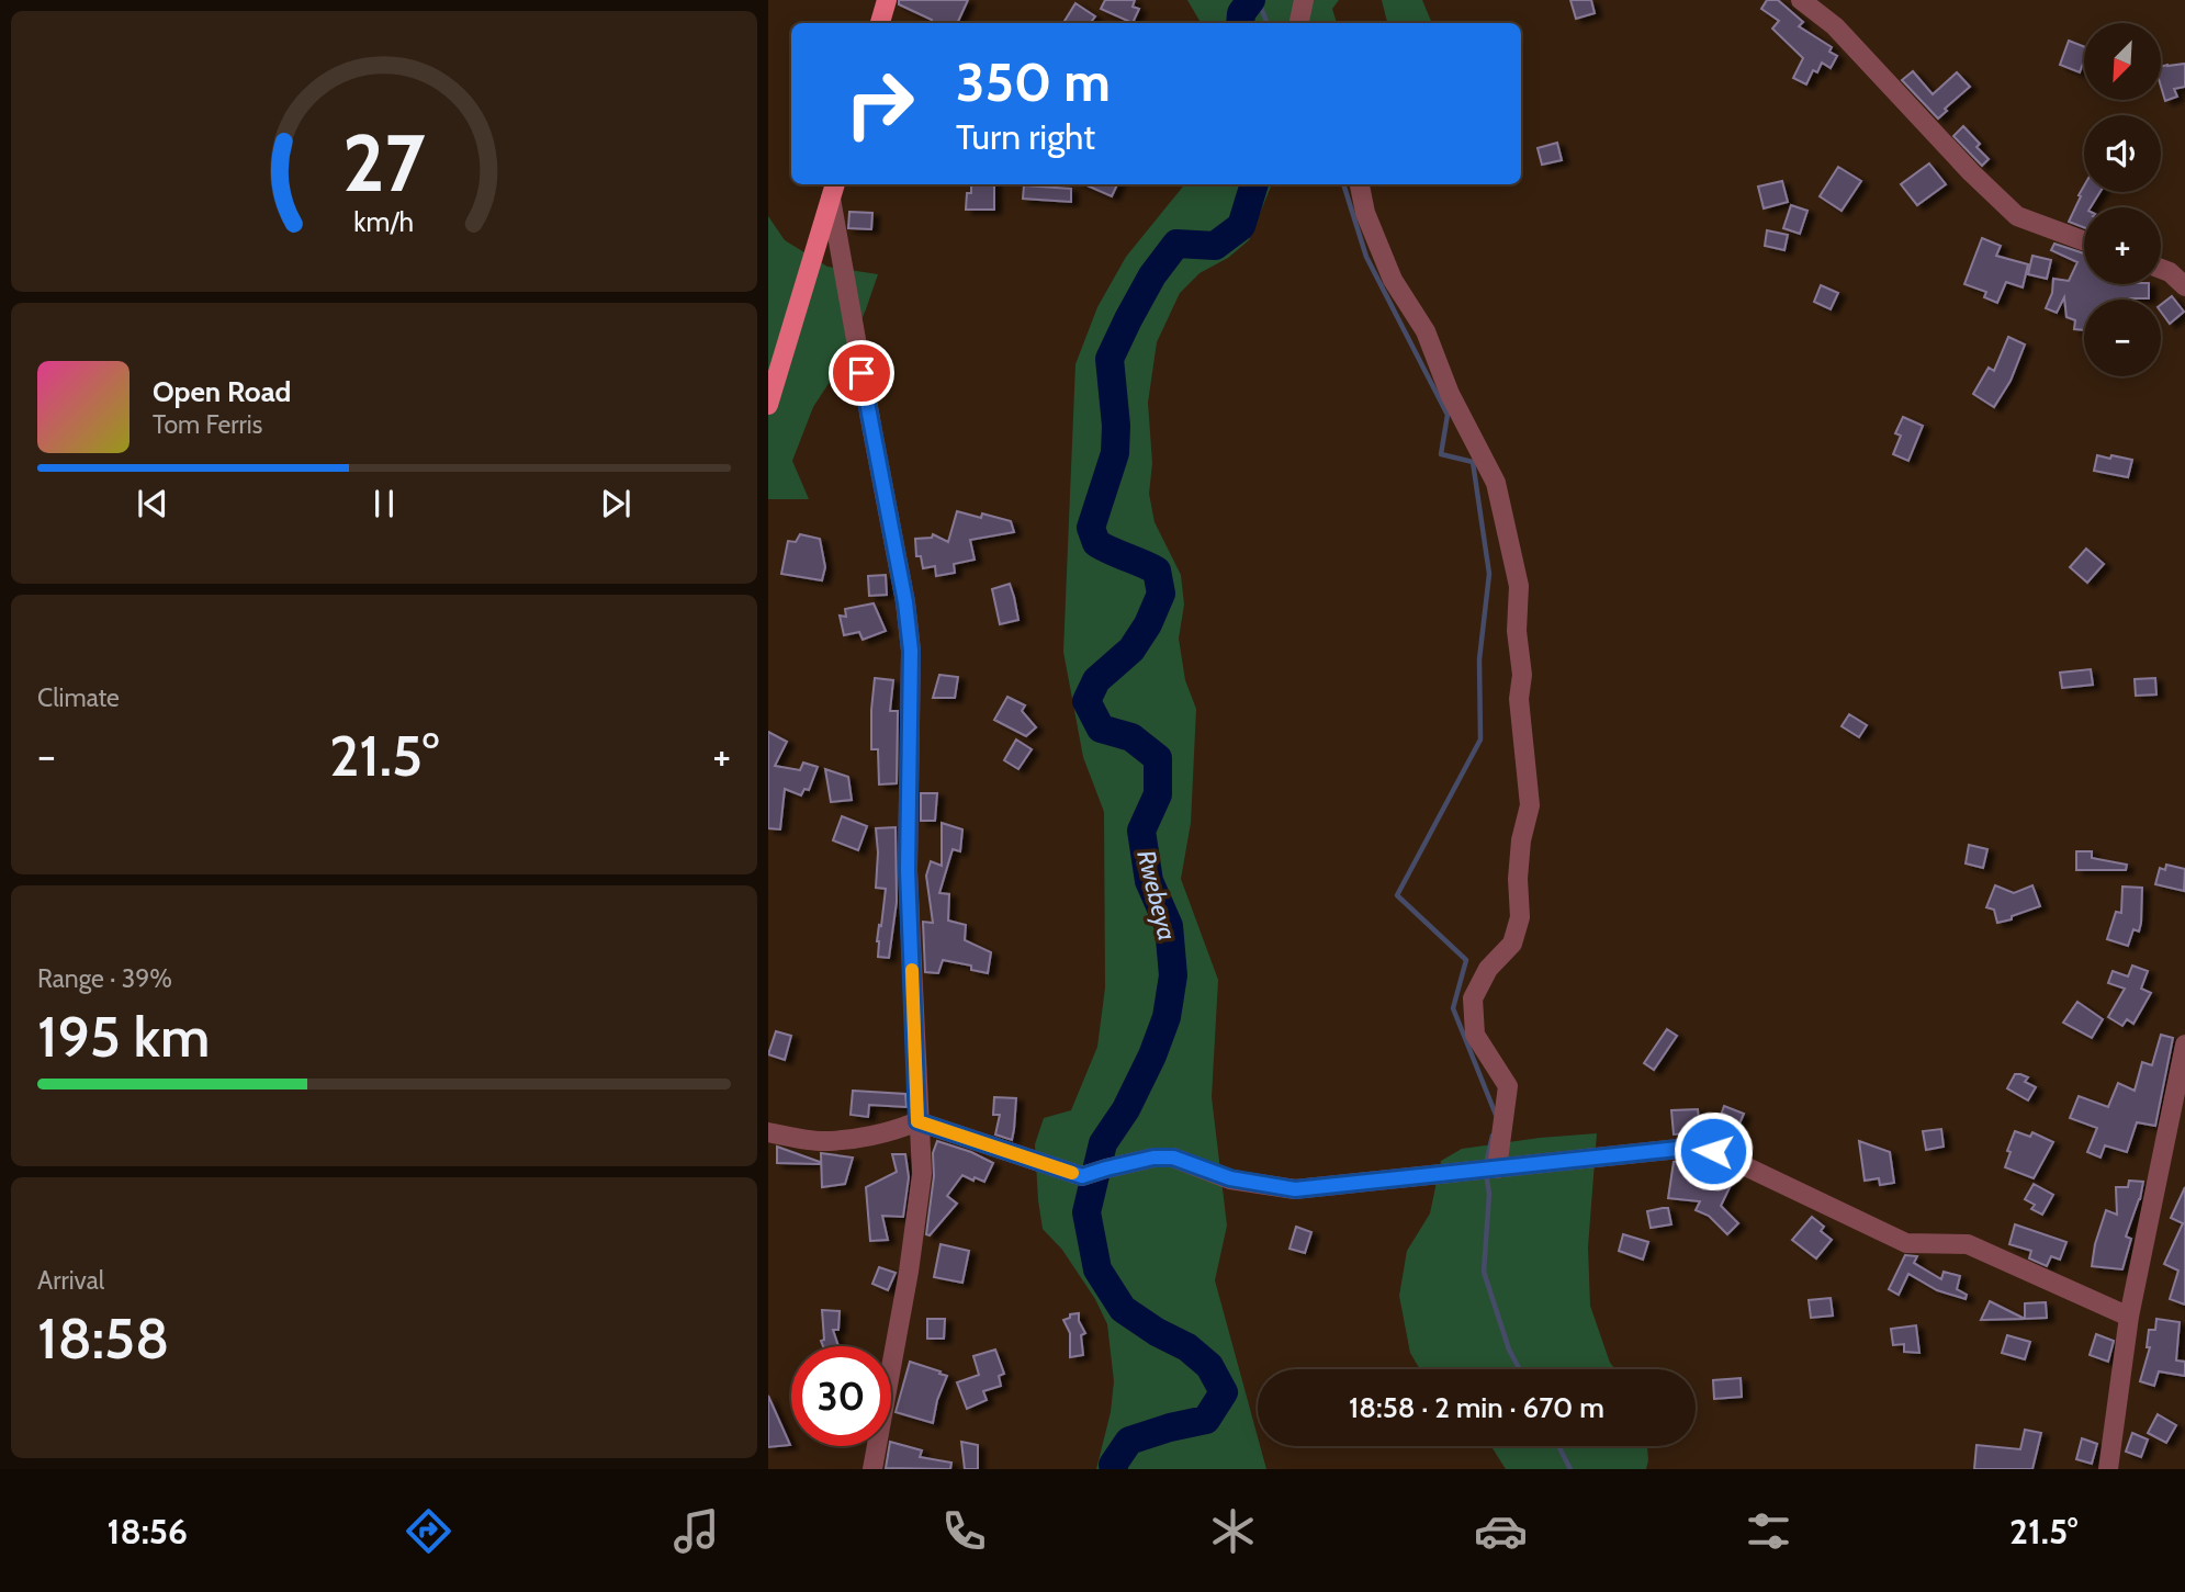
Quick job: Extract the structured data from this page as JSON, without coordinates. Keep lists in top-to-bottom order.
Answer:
{
  "water": ["Rwebeya"],
  "north": "bottom left",
  "page": {
    "map_buttons": ["+", "−"],
    "turn": ["350 m", "Turn right"],
    "song": ["Open Road", "Tom Ferris"],
    "tile": [
      "Climate",
      ["Range · 39%", "195 km"],
      ["Arrival", "18:58"]
    ],
    "heat": ["−", "21.5°", "+"],
    "limit": "30",
    "trip": "18:58 · 2 min · 670 m",
    "tabs": ["18:56", "21.5°"],
    "gauge": ["27", "km/h"]
  }
}
